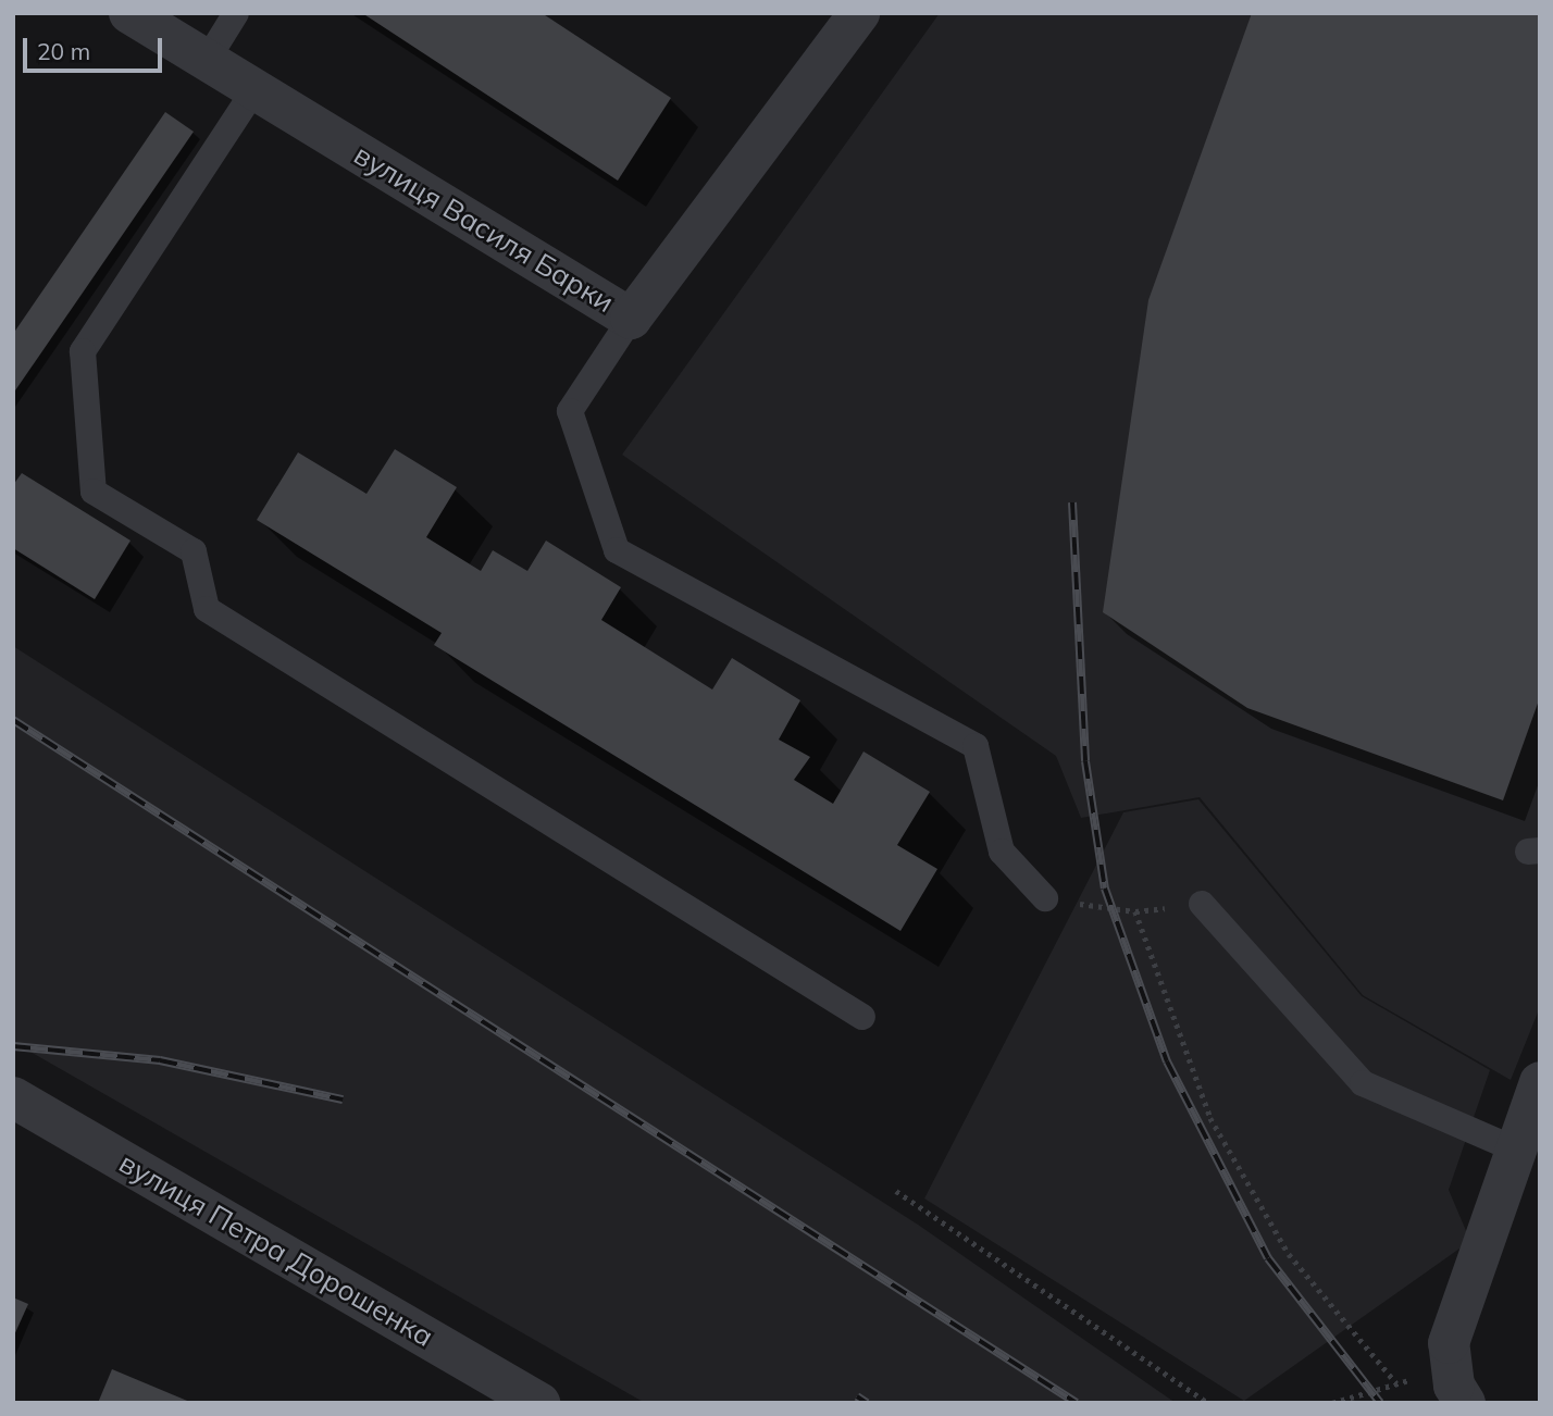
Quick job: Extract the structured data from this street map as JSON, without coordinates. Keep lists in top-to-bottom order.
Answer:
{
  "streets": {
    "street": ["вулиця Василя Барки", "вулиця Петра Дорошенка"]
  },
  "scale_bar": "20 m"
}
